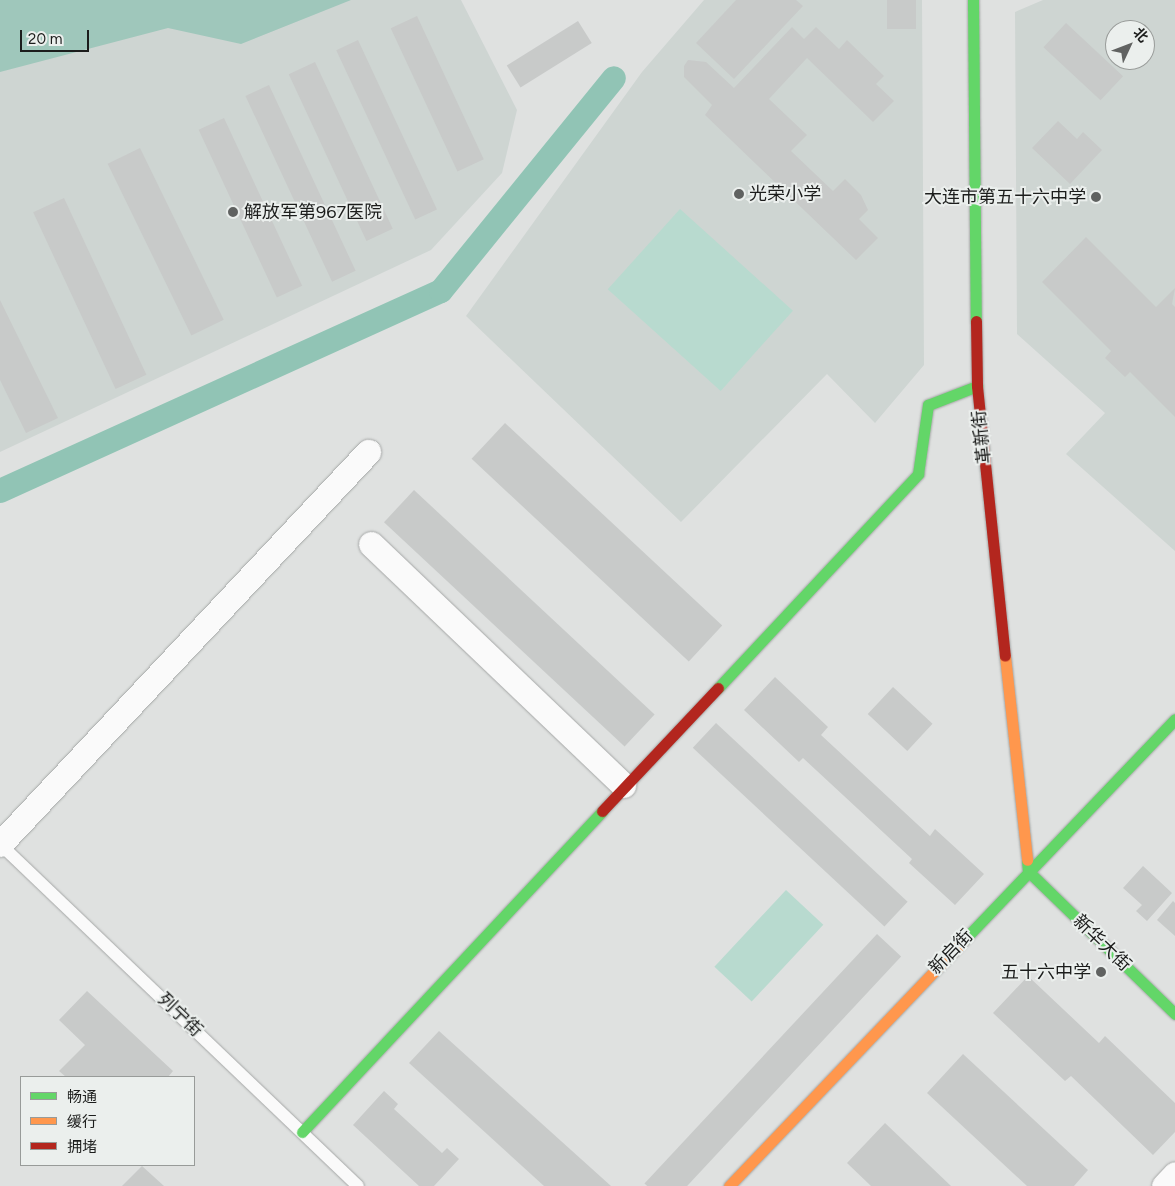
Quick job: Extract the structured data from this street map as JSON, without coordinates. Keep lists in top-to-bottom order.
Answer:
{
  "streets": {
    "street": ["革新街", "新华大街", "新启街"],
    "lane": ["列宁街"]
  },
  "crossings": [
    ["革新街", "新华大街"],
    ["革新街", "新启街"],
    ["新华大街", "新启街"]
  ],
  "places": [
    "光荣小学",
    "大连市第五十六中学",
    "解放军第967医院",
    "五十六中学"
  ],
  "legend": ["畅通", "缓行", "拥堵"],
  "scale_bar": "20 m",
  "north": "top right"
}
